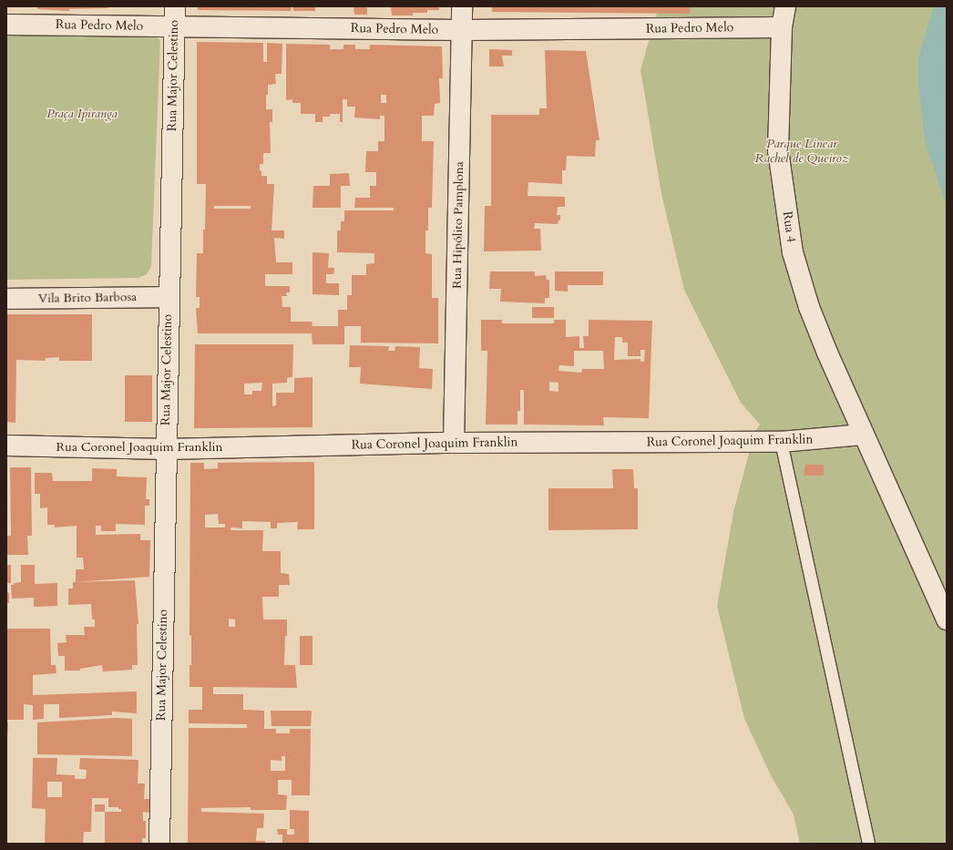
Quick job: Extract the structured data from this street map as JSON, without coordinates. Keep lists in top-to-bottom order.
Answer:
{
  "streets": {
    "street": [
      "Rua Pedro Melo",
      "Rua Major Celestino",
      "Rua Hipólito Pamplona",
      "Rua 4",
      "Vila Brito Barbosa",
      "Rua Coronel Joaquim Franklin"
    ]
  },
  "crossings": [
    ["Rua Pedro Melo", "Rua Major Celestino"],
    ["Rua Pedro Melo", "Rua Hipólito Pamplona"],
    ["Rua Pedro Melo", "Rua 4"],
    ["Rua Major Celestino", "Vila Brito Barbosa"],
    ["Rua Major Celestino", "Rua Coronel Joaquim Franklin"],
    ["Rua Hipólito Pamplona", "Rua Coronel Joaquim Franklin"],
    ["Rua 4", "Rua Coronel Joaquim Franklin"]
  ],
  "parks": ["Praça Ipiranga", "Parque Linear Rachel de Queiroz"]
}
